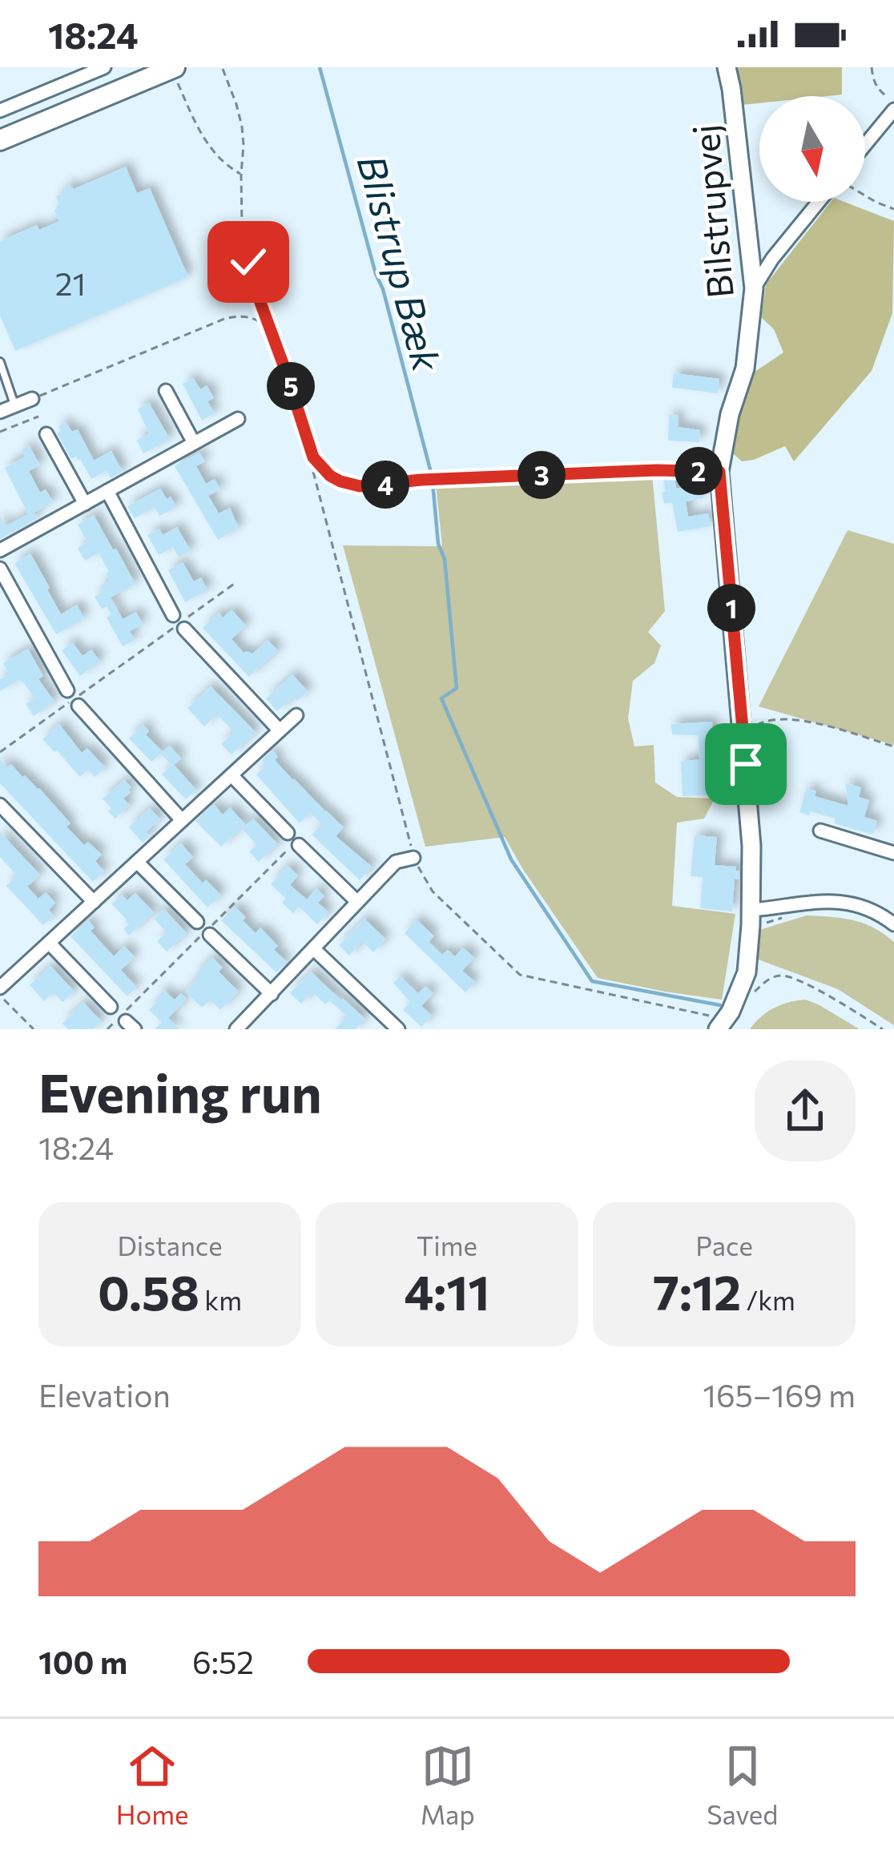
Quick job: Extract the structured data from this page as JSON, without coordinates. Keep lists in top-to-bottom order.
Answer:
{
  "streets": {
    "street": ["Bilstrupvej"]
  },
  "water": ["Blistrup Bæk"],
  "house_numbers": ["21"],
  "north": "bottom",
  "page": {
    "status": "18:24",
    "pins": [
      "5",
      "2",
      "3",
      "4",
      "1"
    ],
    "heading": ["Evening run", "18:24"],
    "stats": [
      ["Distance", "0.58 km"],
      ["Time", "4:11"],
      ["Pace", "7:12 /km"]
    ],
    "chart": ["Elevation", "165–169 m"],
    "list": [
      {
        "name": "100 m",
        "note": "6:52"
      }
    ],
    "tabs": ["Home", "Map", "Saved"]
  }
}
